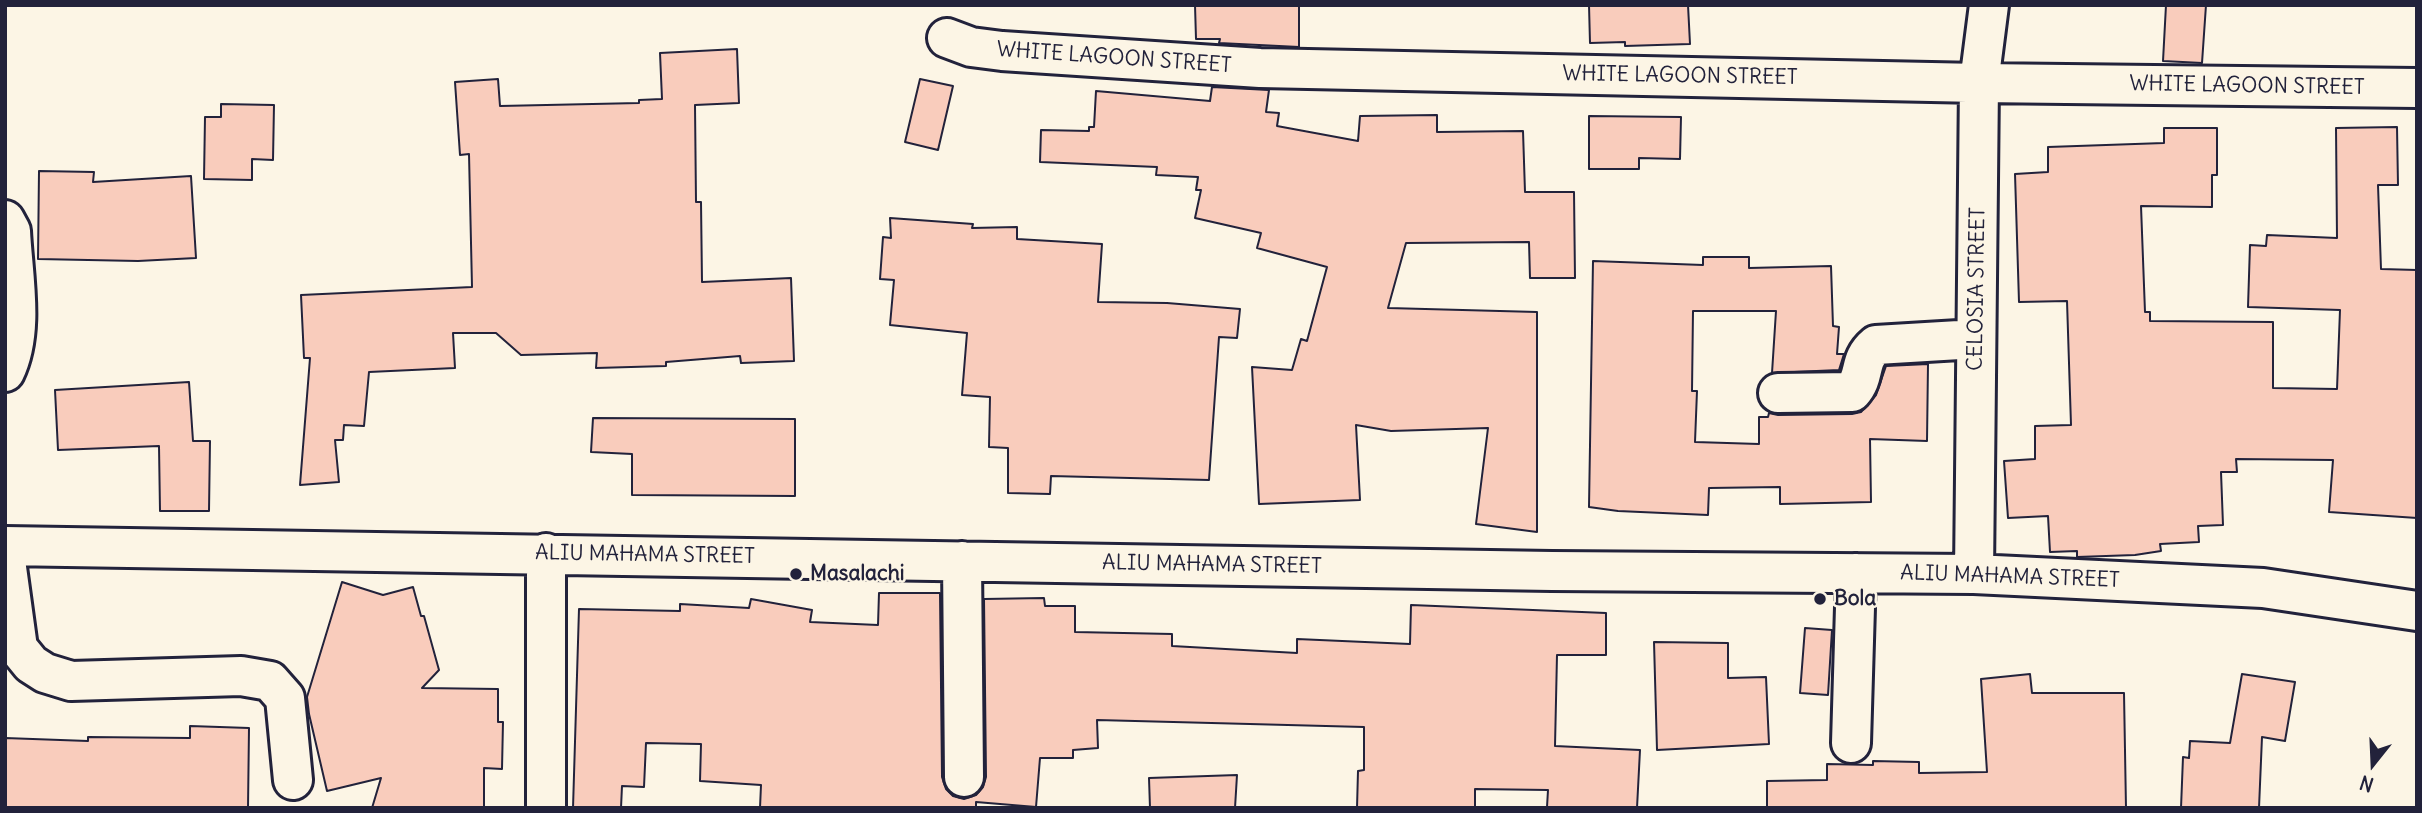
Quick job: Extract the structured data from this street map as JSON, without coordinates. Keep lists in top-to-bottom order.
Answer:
{
  "streets": {
    "street": ["WHITE LAGOON STREET", "CELOSIA STREET", "ALIU MAHAMA STREET"]
  },
  "crossings": [
    ["WHITE LAGOON STREET", "CELOSIA STREET"],
    ["CELOSIA STREET", "ALIU MAHAMA STREET"]
  ],
  "places": ["Masalachi", "Bola"],
  "north": "bottom"
}
